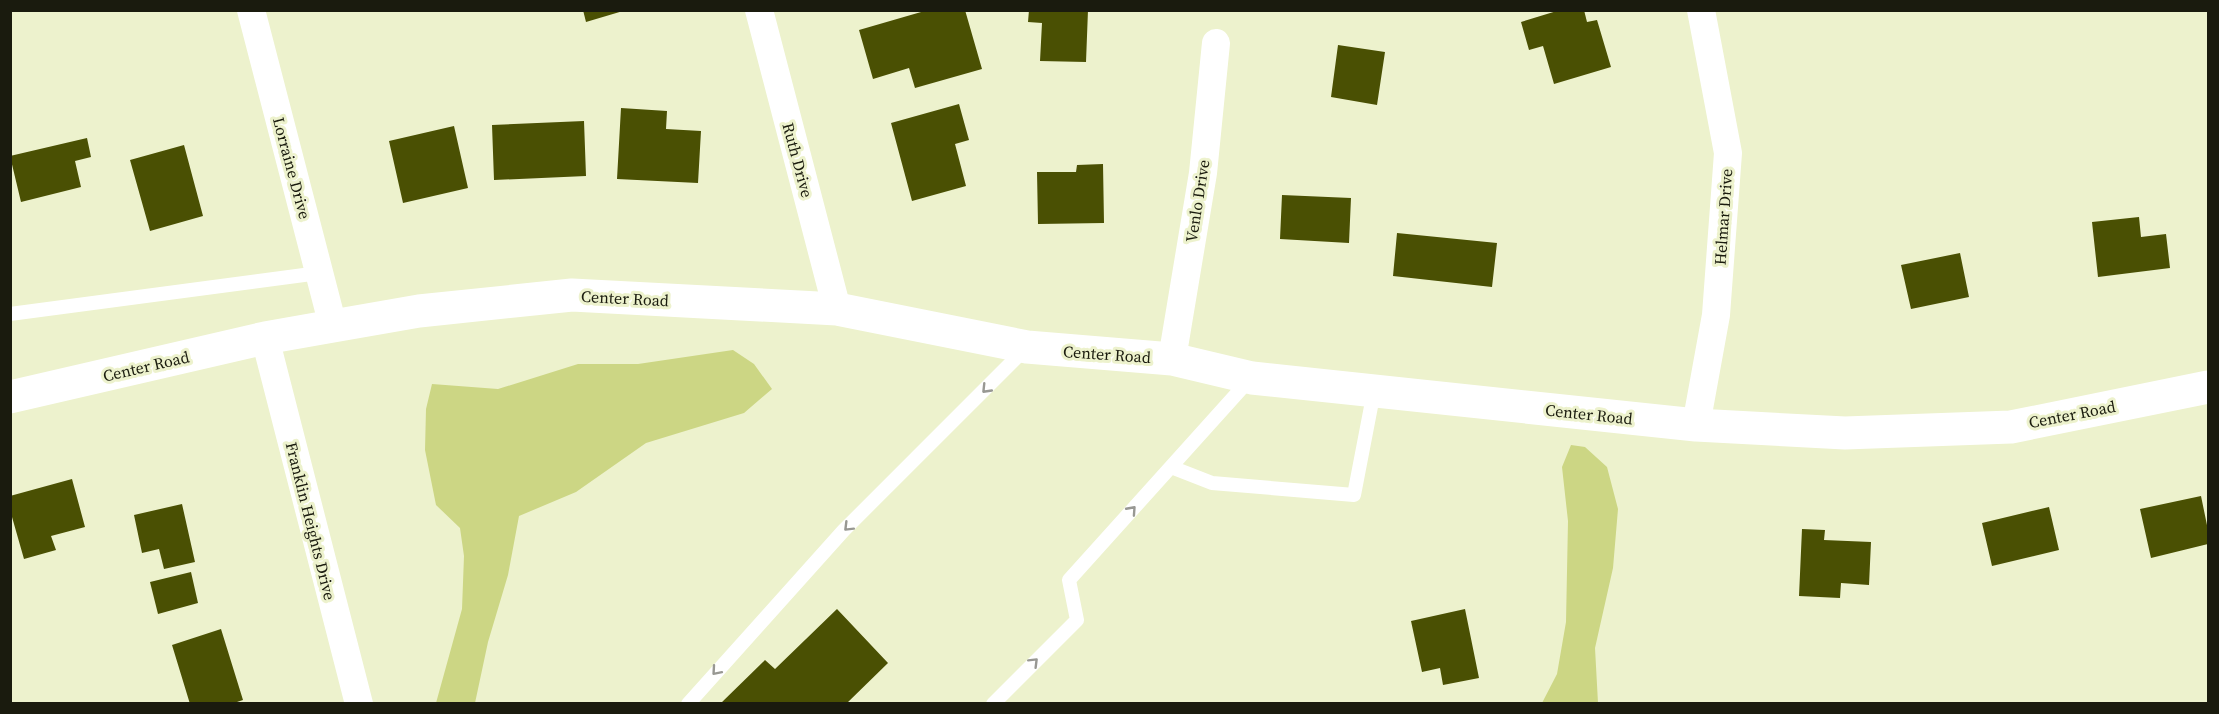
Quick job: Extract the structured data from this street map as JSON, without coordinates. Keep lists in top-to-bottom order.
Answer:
{
  "streets": {
    "main road": ["Center Road"],
    "street": [
      "Ruth Drive",
      "Lorraine Drive",
      "Venlo Drive",
      "Helmar Drive",
      "Franklin Heights Drive"
    ]
  },
  "crossings": [
    ["Ruth Drive", "Center Road"],
    ["Lorraine Drive", "Center Road"],
    ["Venlo Drive", "Center Road"],
    ["Helmar Drive", "Center Road"],
    ["Center Road", "Franklin Heights Drive"]
  ]
}
